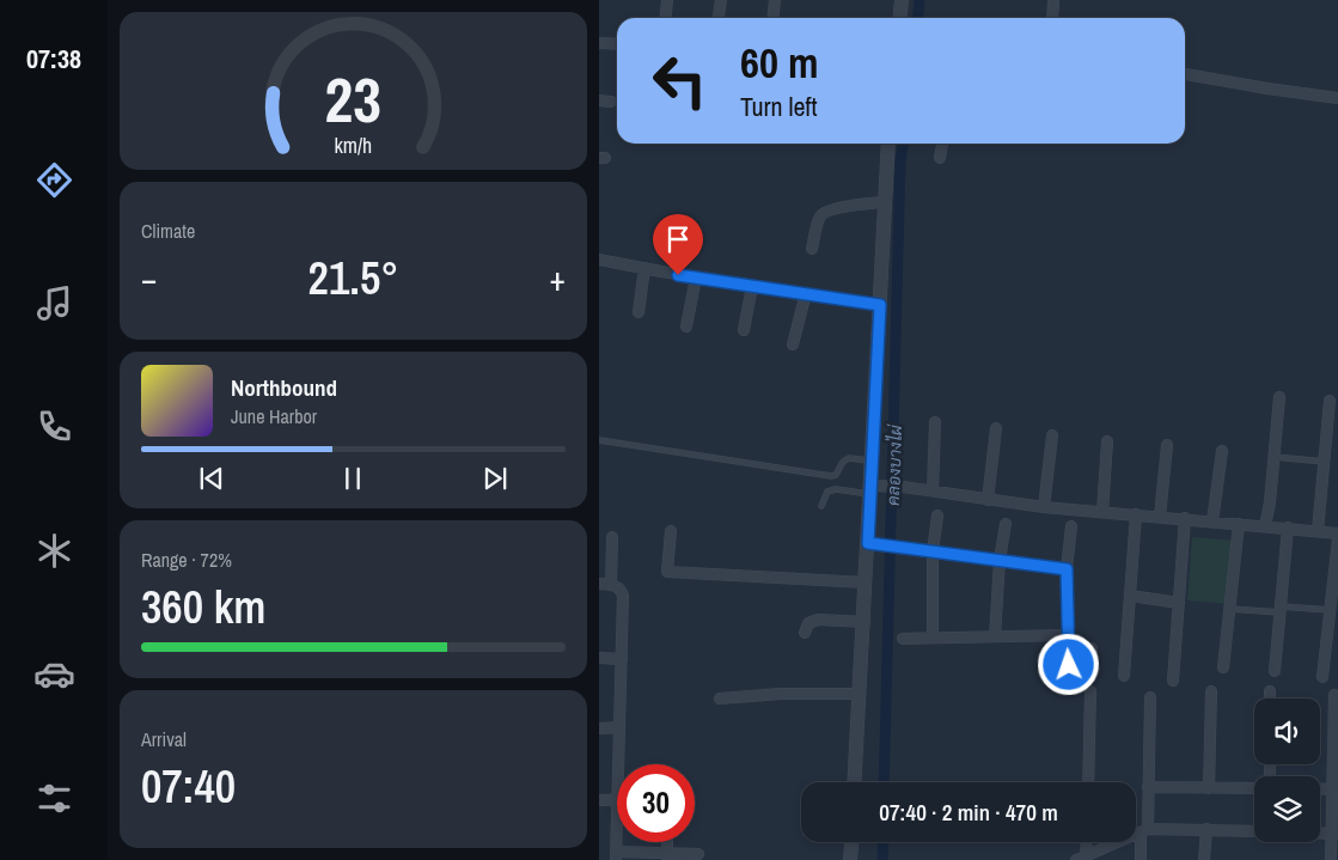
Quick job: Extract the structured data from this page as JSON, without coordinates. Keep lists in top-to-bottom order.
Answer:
{
  "water": ["คลองบางไผ่"],
  "page": {
    "tabs": "07:38",
    "turn": ["60 m", "Turn left"],
    "tile": [
      "Climate",
      ["Range · 72%", "360 km"],
      ["Arrival", "07:40"]
    ],
    "heat": ["−", "21.5°", "+"],
    "song": ["Northbound", "June Harbor"],
    "limit": "30",
    "trip": "07:40 · 2 min · 470 m",
    "gauge": ["23", "km/h"]
  }
}
